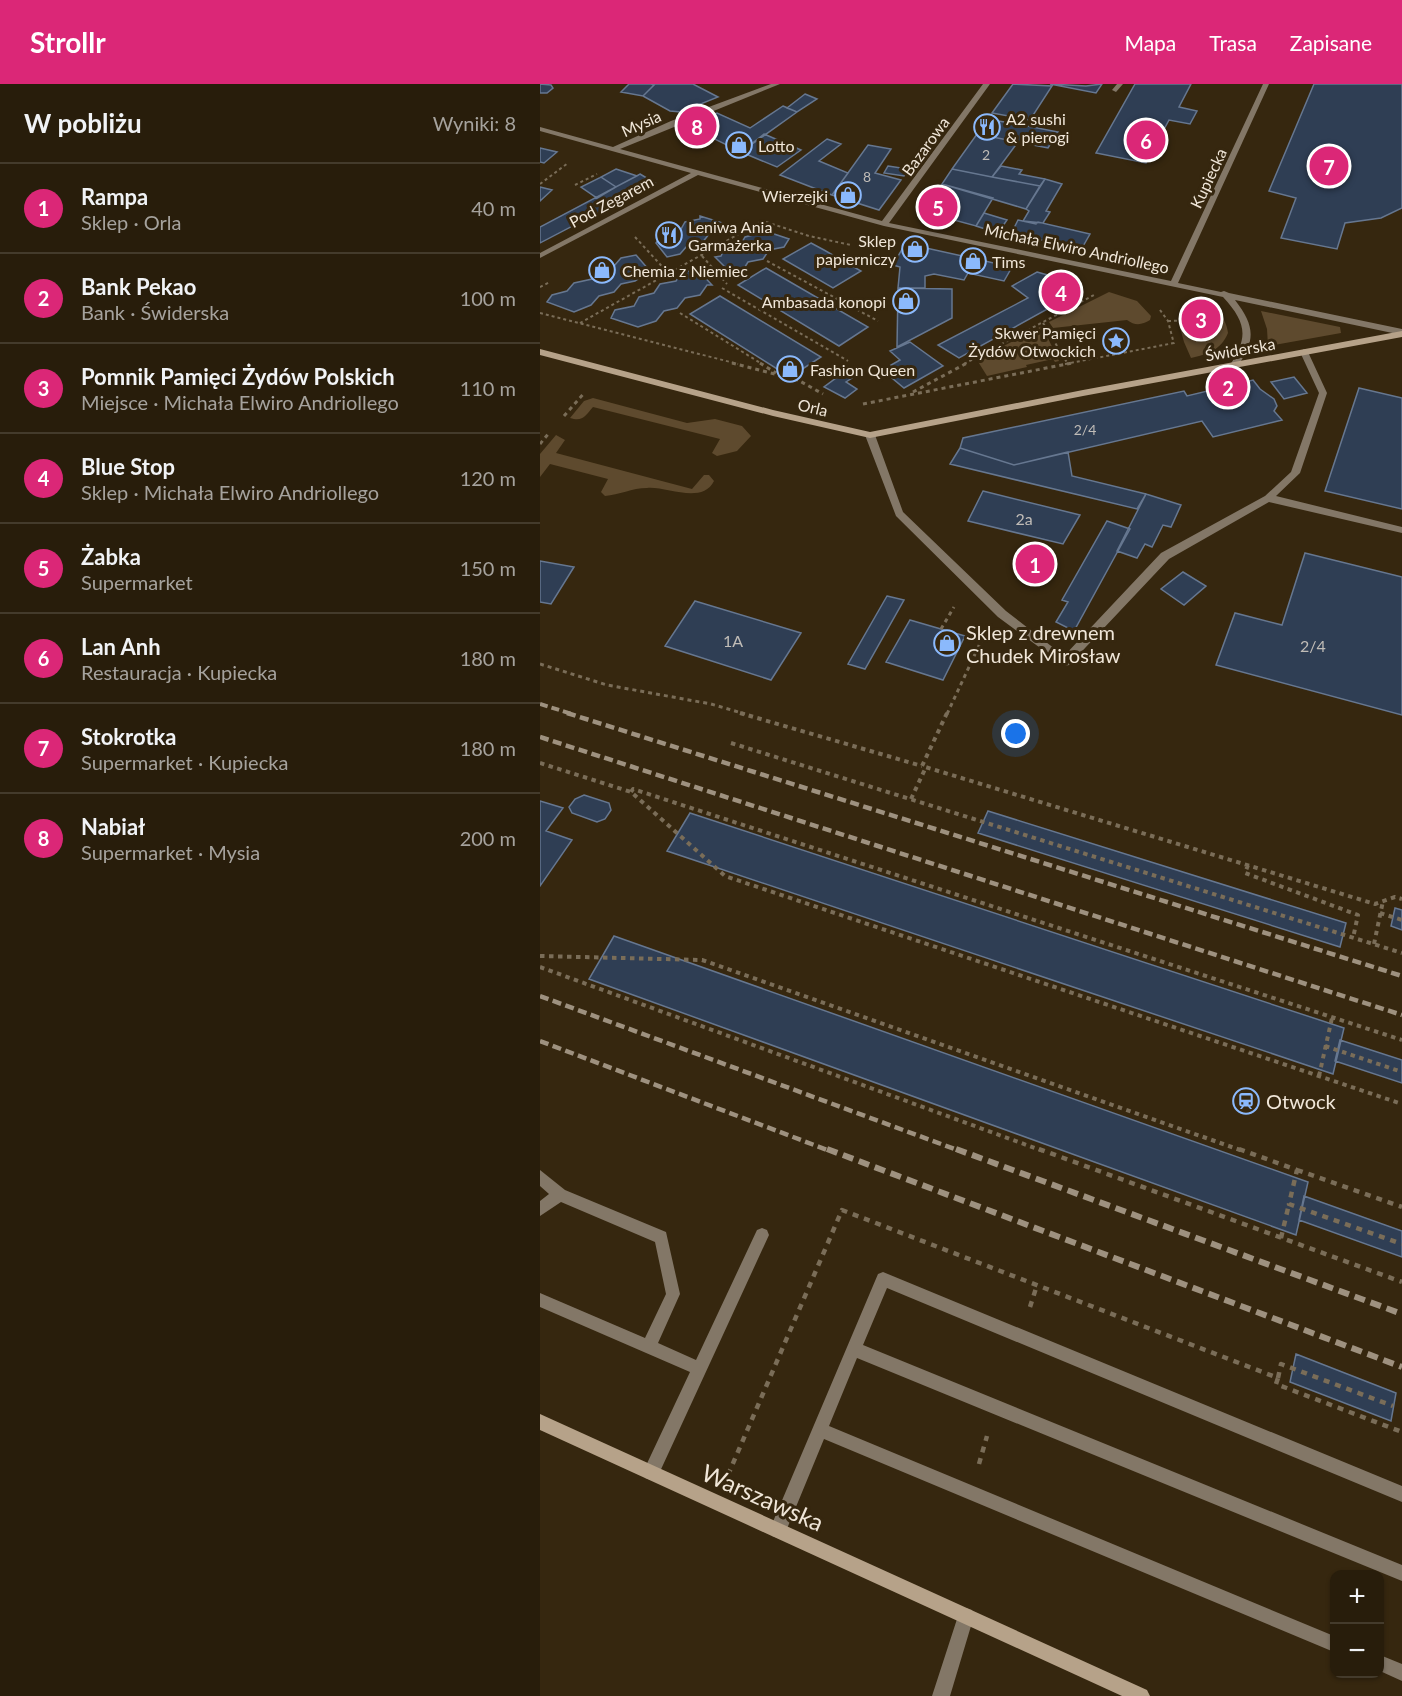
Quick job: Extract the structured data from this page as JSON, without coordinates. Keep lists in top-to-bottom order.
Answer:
{
  "streets": {
    "street": [
      "Mysia",
      "Bazarowa",
      "Kupiecka",
      "Pod Zegarem",
      "Michała Elwiro Andriollego",
      "Świderska",
      "Orla",
      "Warszawska"
    ]
  },
  "crossings": [
    ["Mysia", "Michała Elwiro Andriollego"],
    ["Bazarowa", "Michała Elwiro Andriollego"],
    ["Kupiecka", "Michała Elwiro Andriollego"],
    ["Pod Zegarem", "Michała Elwiro Andriollego"],
    ["Michała Elwiro Andriollego", "Świderska"],
    ["Świderska", "Orla"]
  ],
  "places": {
    "restaurant": ["A2 sushi & pierogi", "Leniwa Ania Garmażerka"],
    "shop": [
      "Lotto",
      "Wierzejki",
      "Sklep papierniczy",
      "Tims",
      "Chemia z Niemiec",
      "Ambasada konopi",
      "Fashion Queen",
      "Sklep z drewnem Chudek Mirosław"
    ],
    "place": ["Skwer Pamięci Żydów Otwockich"],
    "station": ["Otwock"]
  },
  "house_numbers": [
    "2",
    "8",
    "2/4",
    "2a",
    "1A",
    "2/4"
  ],
  "page": {
    "header": "Strollr",
    "nav": ["Mapa", "Trasa", "Zapisane"],
    "heading": ["W pobliżu", "Wyniki: 8"],
    "pins": [
      "8",
      "6",
      "7",
      "5",
      "4",
      "3",
      "2",
      "1"
    ],
    "list": [
      {
        "mark": "1",
        "name": "Rampa",
        "note": "Sklep · Orla",
        "value": "40 m"
      },
      {
        "mark": "2",
        "name": "Bank Pekao",
        "note": "Bank · Świderska",
        "value": "100 m"
      },
      {
        "mark": "3",
        "name": "Pomnik Pamięci Żydów Polskich",
        "note": "Miejsce · Michała Elwiro Andriollego",
        "value": "110 m"
      },
      {
        "mark": "4",
        "name": "Blue Stop",
        "note": "Sklep · Michała Elwiro Andriollego",
        "value": "120 m"
      },
      {
        "mark": "5",
        "name": "Żabka",
        "note": "Supermarket",
        "value": "150 m"
      },
      {
        "mark": "6",
        "name": "Lan Anh",
        "note": "Restauracja · Kupiecka",
        "value": "180 m"
      },
      {
        "mark": "7",
        "name": "Stokrotka",
        "note": "Supermarket · Kupiecka",
        "value": "180 m"
      },
      {
        "mark": "8",
        "name": "Nabiał",
        "note": "Supermarket · Mysia",
        "value": "200 m"
      }
    ],
    "map_buttons": ["+", "−"]
  }
}
